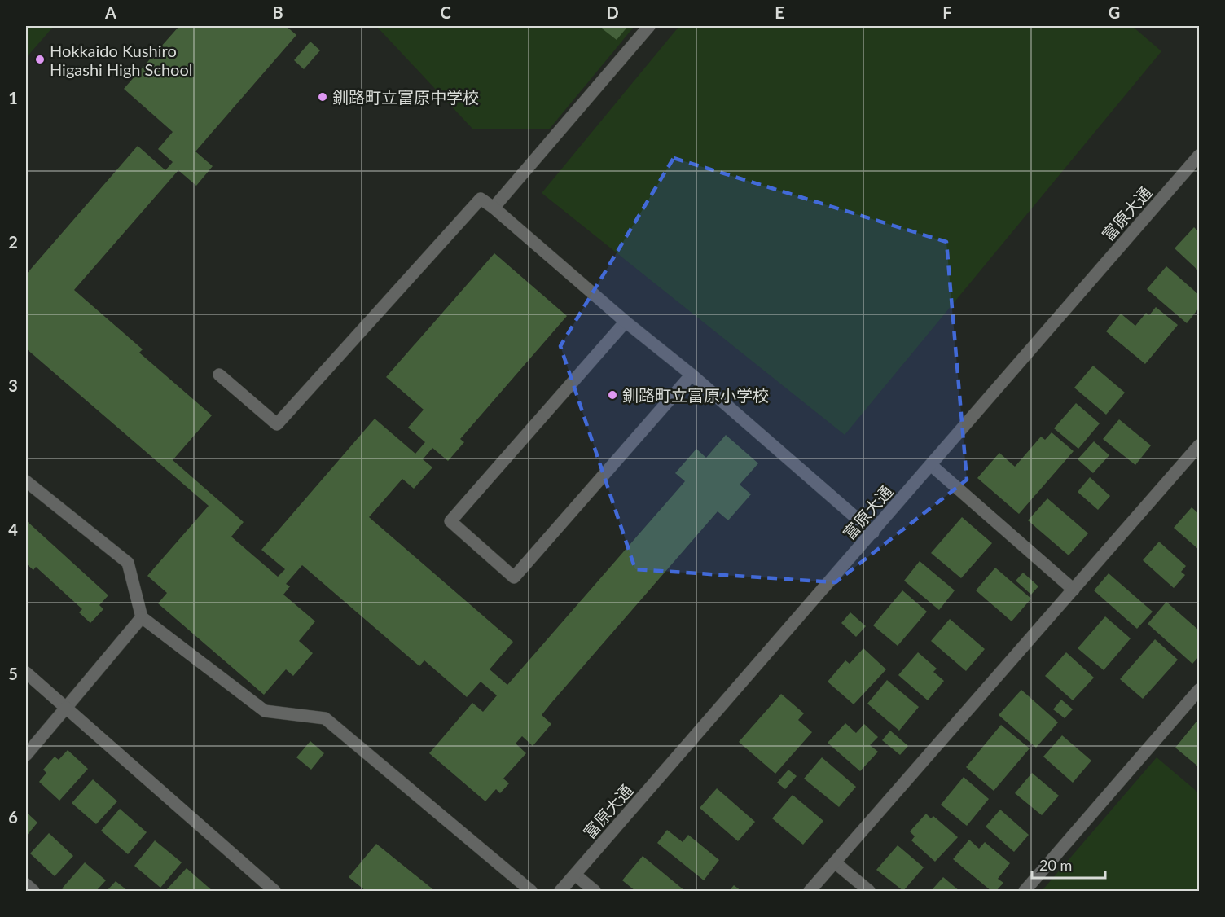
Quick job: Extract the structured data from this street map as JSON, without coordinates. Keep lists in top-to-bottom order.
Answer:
{
  "streets": {
    "street": ["富原大通"]
  },
  "places": ["Hokkaido Kushiro Higashi High School", "釧路町立富原中学校", "釧路町立富原小学校"],
  "scale_bar": "20 m",
  "grid": {
    "columns": [
      "A",
      "B",
      "C",
      "D",
      "E",
      "F",
      "G"
    ],
    "rows": [
      "1",
      "2",
      "3",
      "4",
      "5",
      "6"
    ]
  }
}
